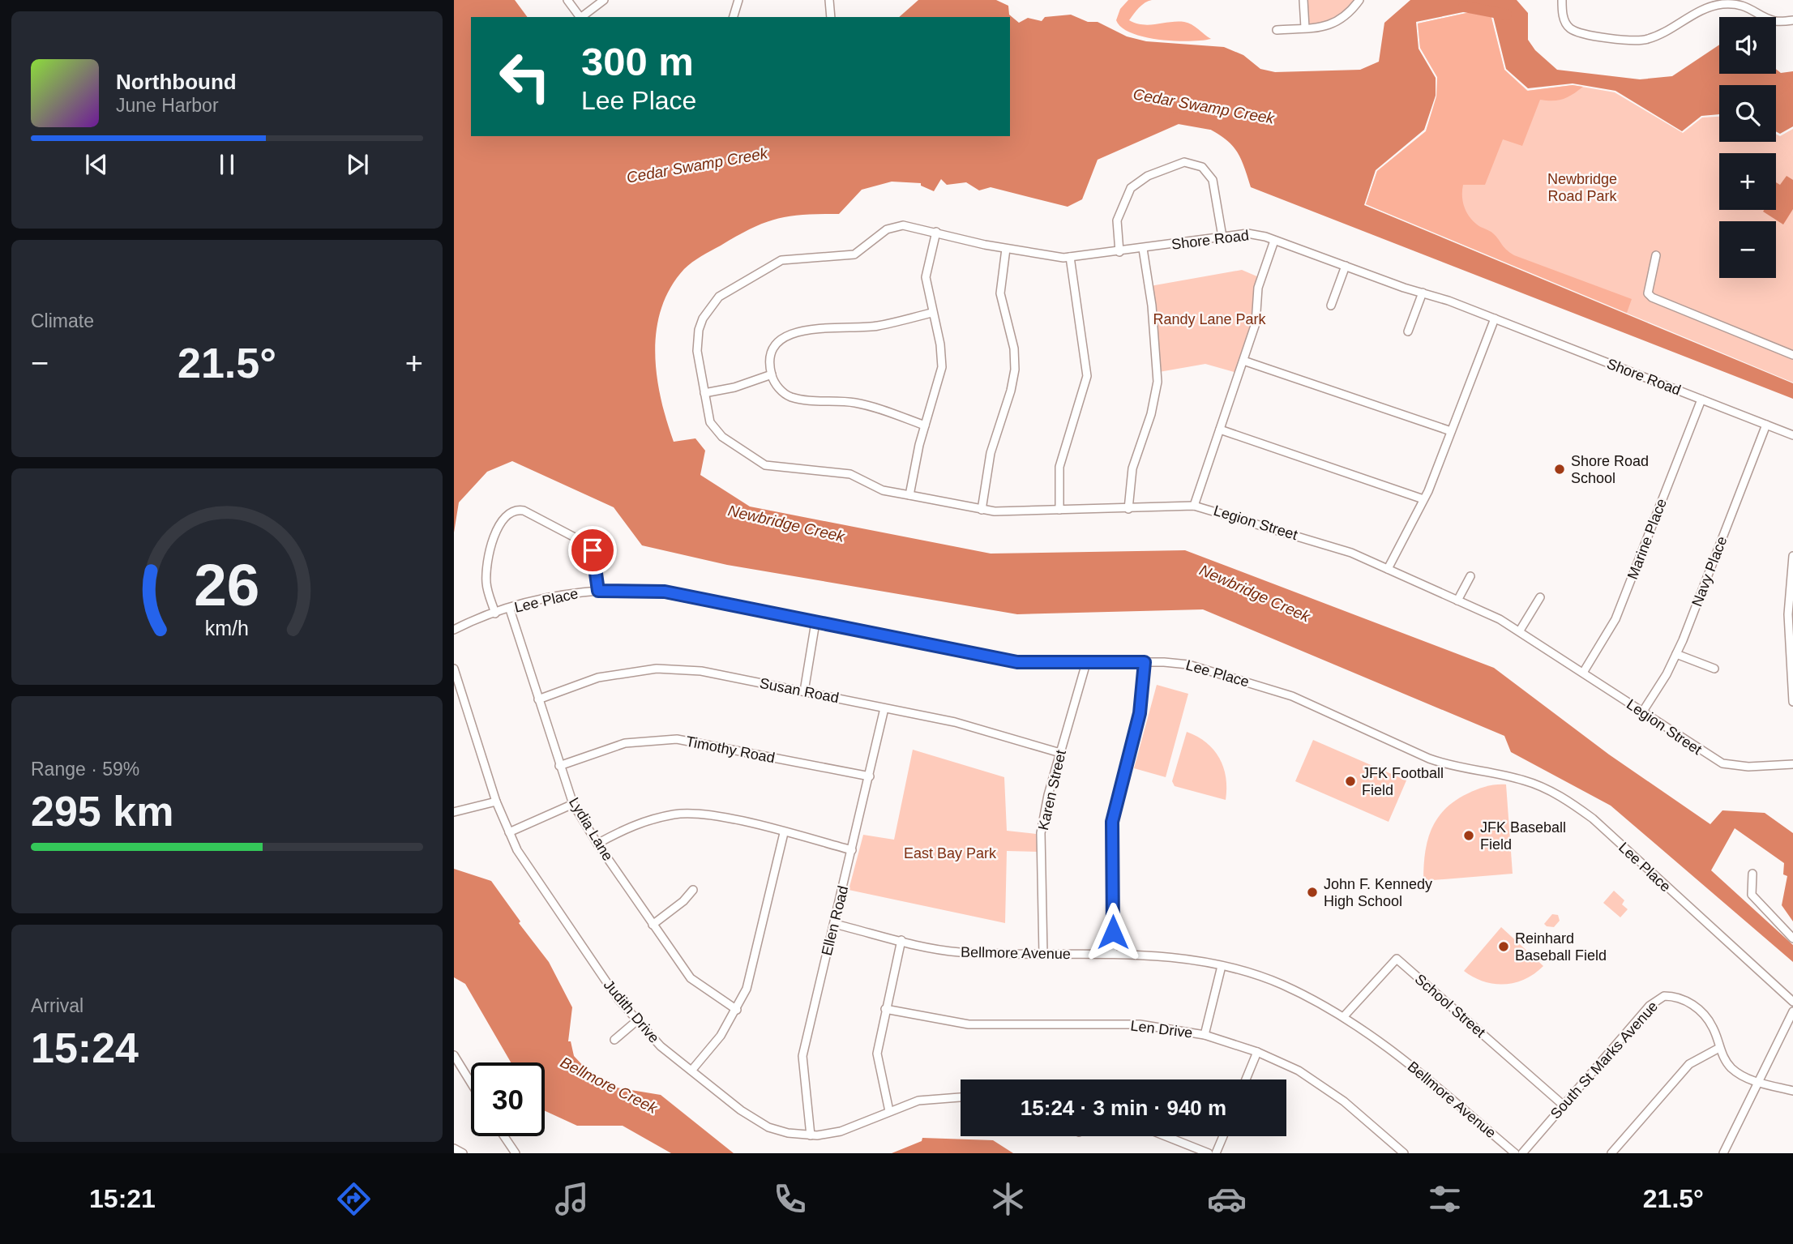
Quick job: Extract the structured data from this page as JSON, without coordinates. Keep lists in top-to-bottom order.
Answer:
{
  "streets": {
    "street": [
      "Shore Road",
      "Legion Street",
      "Marine Place",
      "Navy Place",
      "Lee Place",
      "Susan Road",
      "Timothy Road",
      "Karen Street",
      "Lydia Lane",
      "Ellen Road",
      "Bellmore Avenue",
      "School Street",
      "Judith Drive",
      "Len Drive",
      "South St Marks Avenue"
    ]
  },
  "crossings": [
    ["Shore Road", "Legion Street"],
    ["Shore Road", "Marine Place"],
    ["Shore Road", "Navy Place"],
    ["Legion Street", "Marine Place"],
    ["Legion Street", "Navy Place"],
    ["Lee Place", "Karen Street"],
    ["Lee Place", "Lydia Lane"],
    ["Susan Road", "Karen Street"],
    ["Susan Road", "Lydia Lane"],
    ["Susan Road", "Ellen Road"],
    ["Timothy Road", "Lydia Lane"],
    ["Timothy Road", "Ellen Road"],
    ["Karen Street", "Bellmore Avenue"],
    ["Ellen Road", "Bellmore Avenue"],
    ["Ellen Road", "Judith Drive"],
    ["Bellmore Avenue", "School Street"],
    ["School Street", "South St Marks Avenue"]
  ],
  "water": ["Cedar Swamp Creek", "Newbridge Creek", "Bellmore Creek"],
  "parks": ["Newbridge Road Park", "Randy Lane Park", "East Bay Park"],
  "places": [
    "Shore Road School",
    "JFK Football Field",
    "JFK Baseball Field",
    "John F. Kennedy High School",
    "Reinhard Baseball Field"
  ],
  "page": {
    "map_buttons": ["+", "−"],
    "turn": ["300 m", "Lee Place"],
    "song": ["Northbound", "June Harbor"],
    "tile": [
      "Climate",
      ["Range · 59%", "295 km"],
      ["Arrival", "15:24"]
    ],
    "heat": ["−", "21.5°", "+"],
    "limit": "30",
    "trip": "15:24 · 3 min · 940 m",
    "tabs": ["15:21", "21.5°"],
    "gauge": ["26", "km/h"]
  }
}
